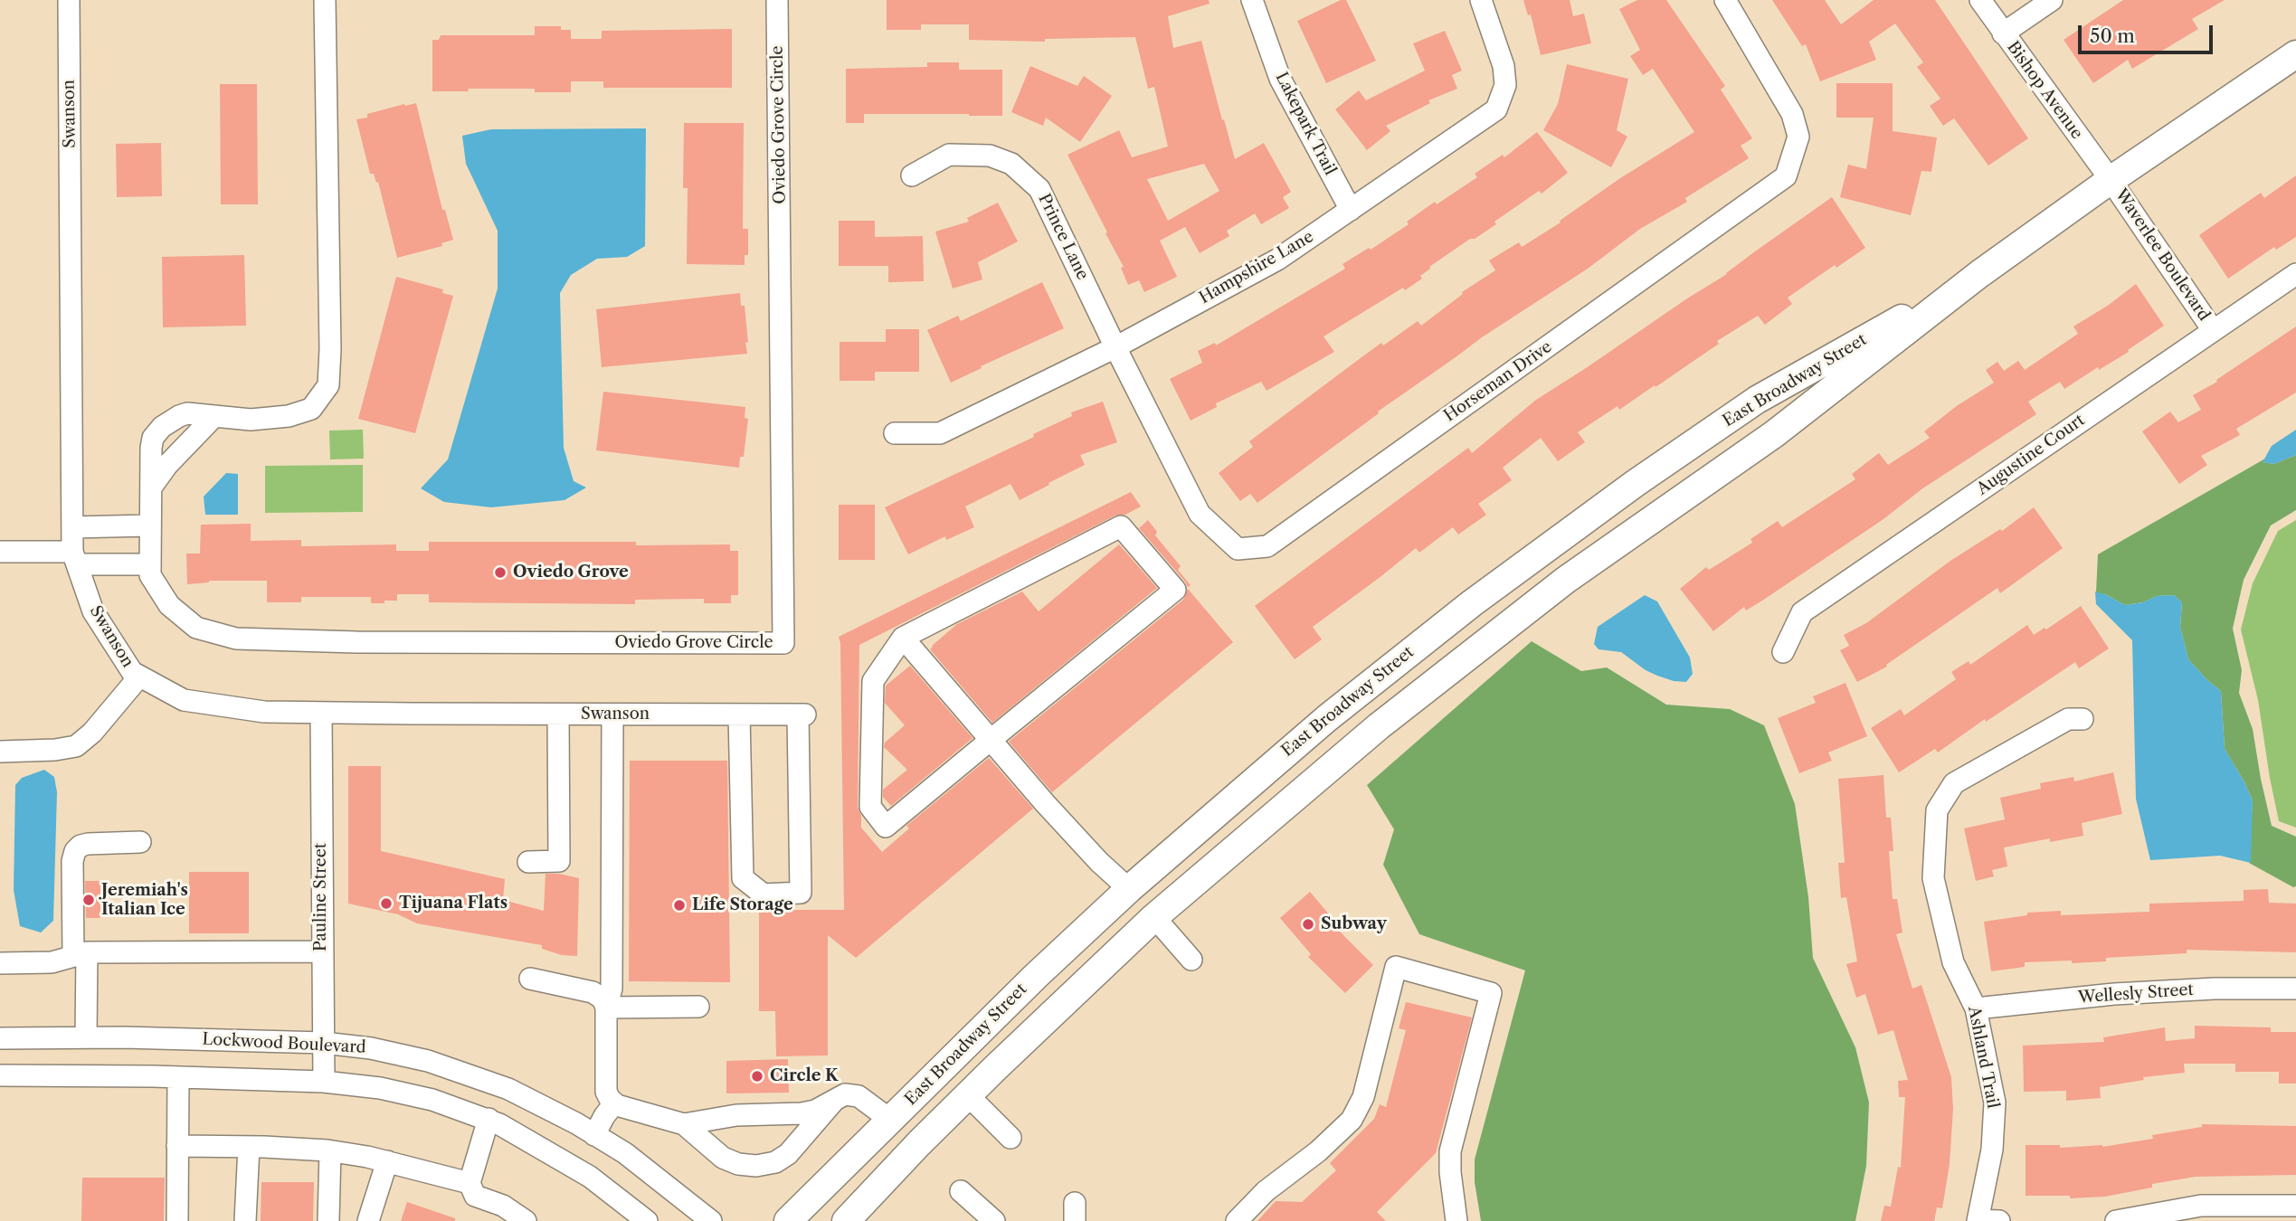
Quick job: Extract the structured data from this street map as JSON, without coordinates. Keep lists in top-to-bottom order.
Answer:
{
  "streets": {
    "main road": ["East Broadway Street"],
    "street": [
      "Bishop Avenue",
      "Swanson",
      "Lakepark Trail",
      "Oviedo Grove Circle",
      "Prince Lane",
      "Waverlee Boulevard",
      "Hampshire Lane",
      "Horseman Drive",
      "Augustine Court",
      "Pauline Street",
      "Wellesly Street",
      "Lockwood Boulevard",
      "Ashland Trail"
    ]
  },
  "crossings": [
    ["Bishop Avenue", "Waverlee Boulevard"],
    ["Bishop Avenue", "East Broadway Street"],
    ["Swanson", "Pauline Street"],
    ["Lakepark Trail", "Hampshire Lane"],
    ["Prince Lane", "Hampshire Lane"],
    ["Prince Lane", "Horseman Drive"],
    ["Waverlee Boulevard", "East Broadway Street"],
    ["Waverlee Boulevard", "Augustine Court"],
    ["Hampshire Lane", "Horseman Drive"],
    ["Pauline Street", "Lockwood Boulevard"],
    ["Wellesly Street", "Ashland Trail"]
  ],
  "places": [
    "Oviedo Grove",
    "Jeremiah's Italian Ice",
    "Tijuana Flats",
    "Life Storage",
    "Subway",
    "Circle K"
  ],
  "scale_bar": "50 m"
}
